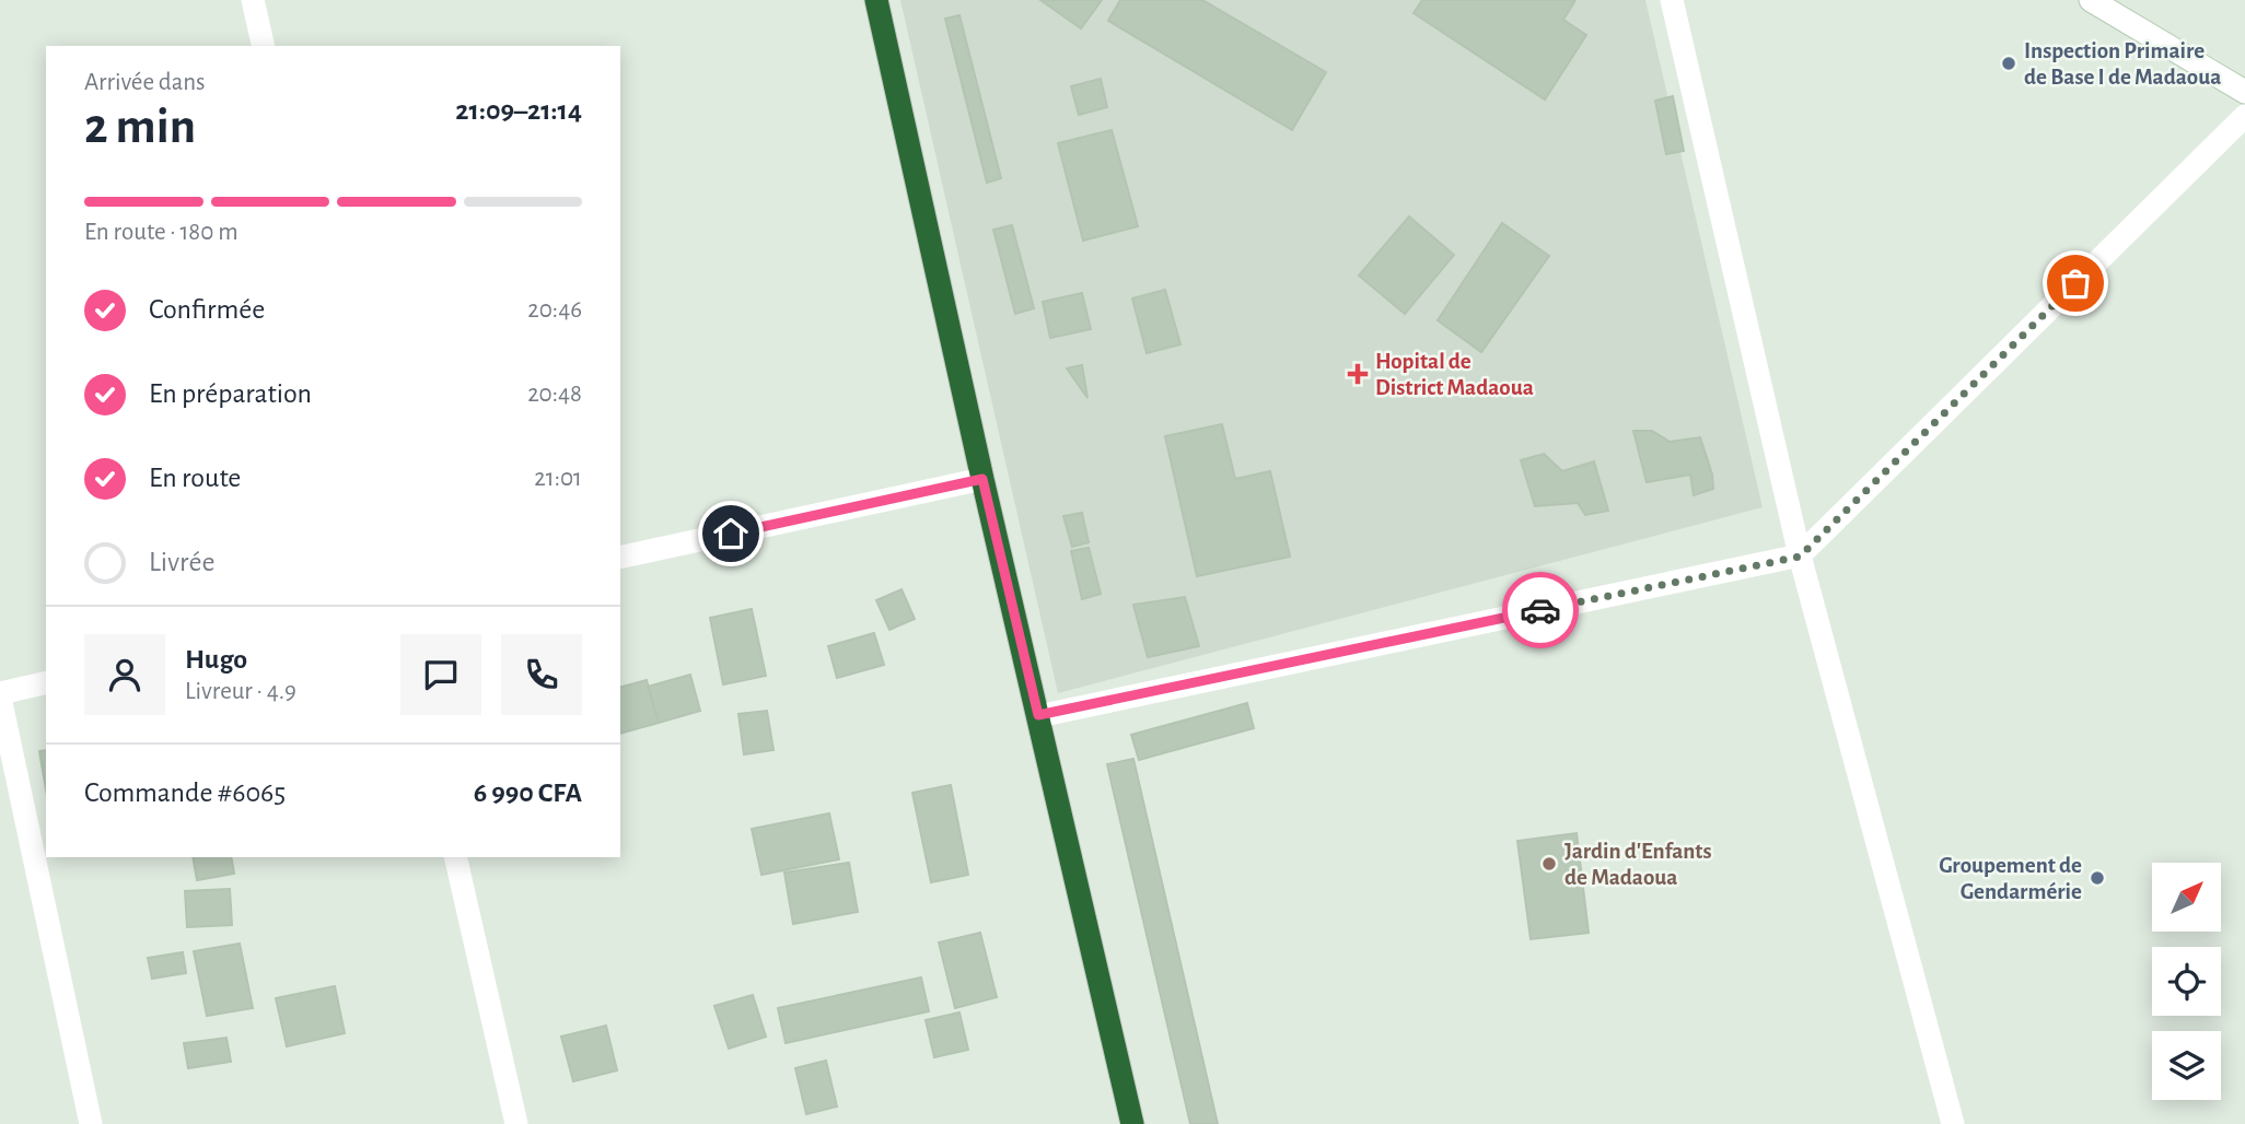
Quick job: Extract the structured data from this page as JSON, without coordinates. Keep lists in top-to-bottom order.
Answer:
{
  "places": {
    "other": ["Inspection Primaire de Base I de Madaoua", "Jardin d'Enfants de Madaoua", "Groupement de Gendarmérie"],
    "health": ["Hopital de District Madaoua"]
  },
  "north": "top right",
  "page": {
    "heading": ["2 min", "Arrivée dans", "21:09–21:14"],
    "panel": [
      "Hugo",
      "Livreur · 4.9",
      "Commande #6065",
      "6 990 CFA"
    ],
    "bar": "En route · 180 m",
    "list": [
      ["Confirmée", "20:46"],
      ["En préparation", "20:48"],
      ["En route", "21:01"],
      "Livrée"
    ]
  }
}
